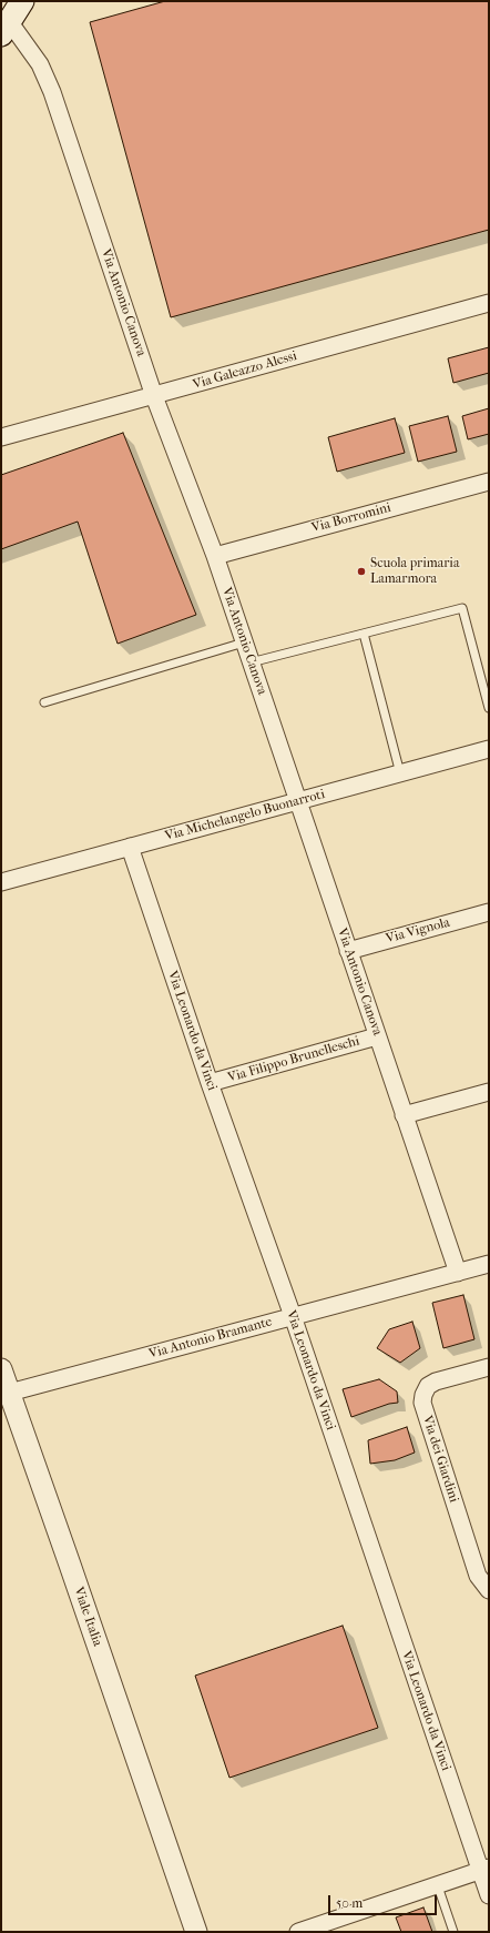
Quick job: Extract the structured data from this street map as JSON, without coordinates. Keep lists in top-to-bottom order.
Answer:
{
  "streets": {
    "street": [
      "Via Antonio Canova",
      "Via Galeazzo Alessi",
      "Via Borromini",
      "Via Michelangelo Buonarroti",
      "Via Vignola",
      "Via Leonardo da Vinci",
      "Via Filippo Brunelleschi",
      "Via Antonio Bramante",
      "Via dei Giardini",
      "Viale Italia"
    ]
  },
  "crossings": [
    ["Via Antonio Canova", "Via Galeazzo Alessi"],
    ["Via Antonio Canova", "Via Borromini"],
    ["Via Antonio Canova", "Via Michelangelo Buonarroti"],
    ["Via Antonio Canova", "Via Vignola"],
    ["Via Antonio Canova", "Via Filippo Brunelleschi"],
    ["Via Antonio Canova", "Via Antonio Bramante"],
    ["Via Michelangelo Buonarroti", "Via Leonardo da Vinci"],
    ["Via Leonardo da Vinci", "Via Filippo Brunelleschi"],
    ["Via Leonardo da Vinci", "Via Antonio Bramante"],
    ["Via Antonio Bramante", "Viale Italia"]
  ],
  "places": ["Scuola primaria Lamarmora"],
  "scale_bar": "50 m"
}
